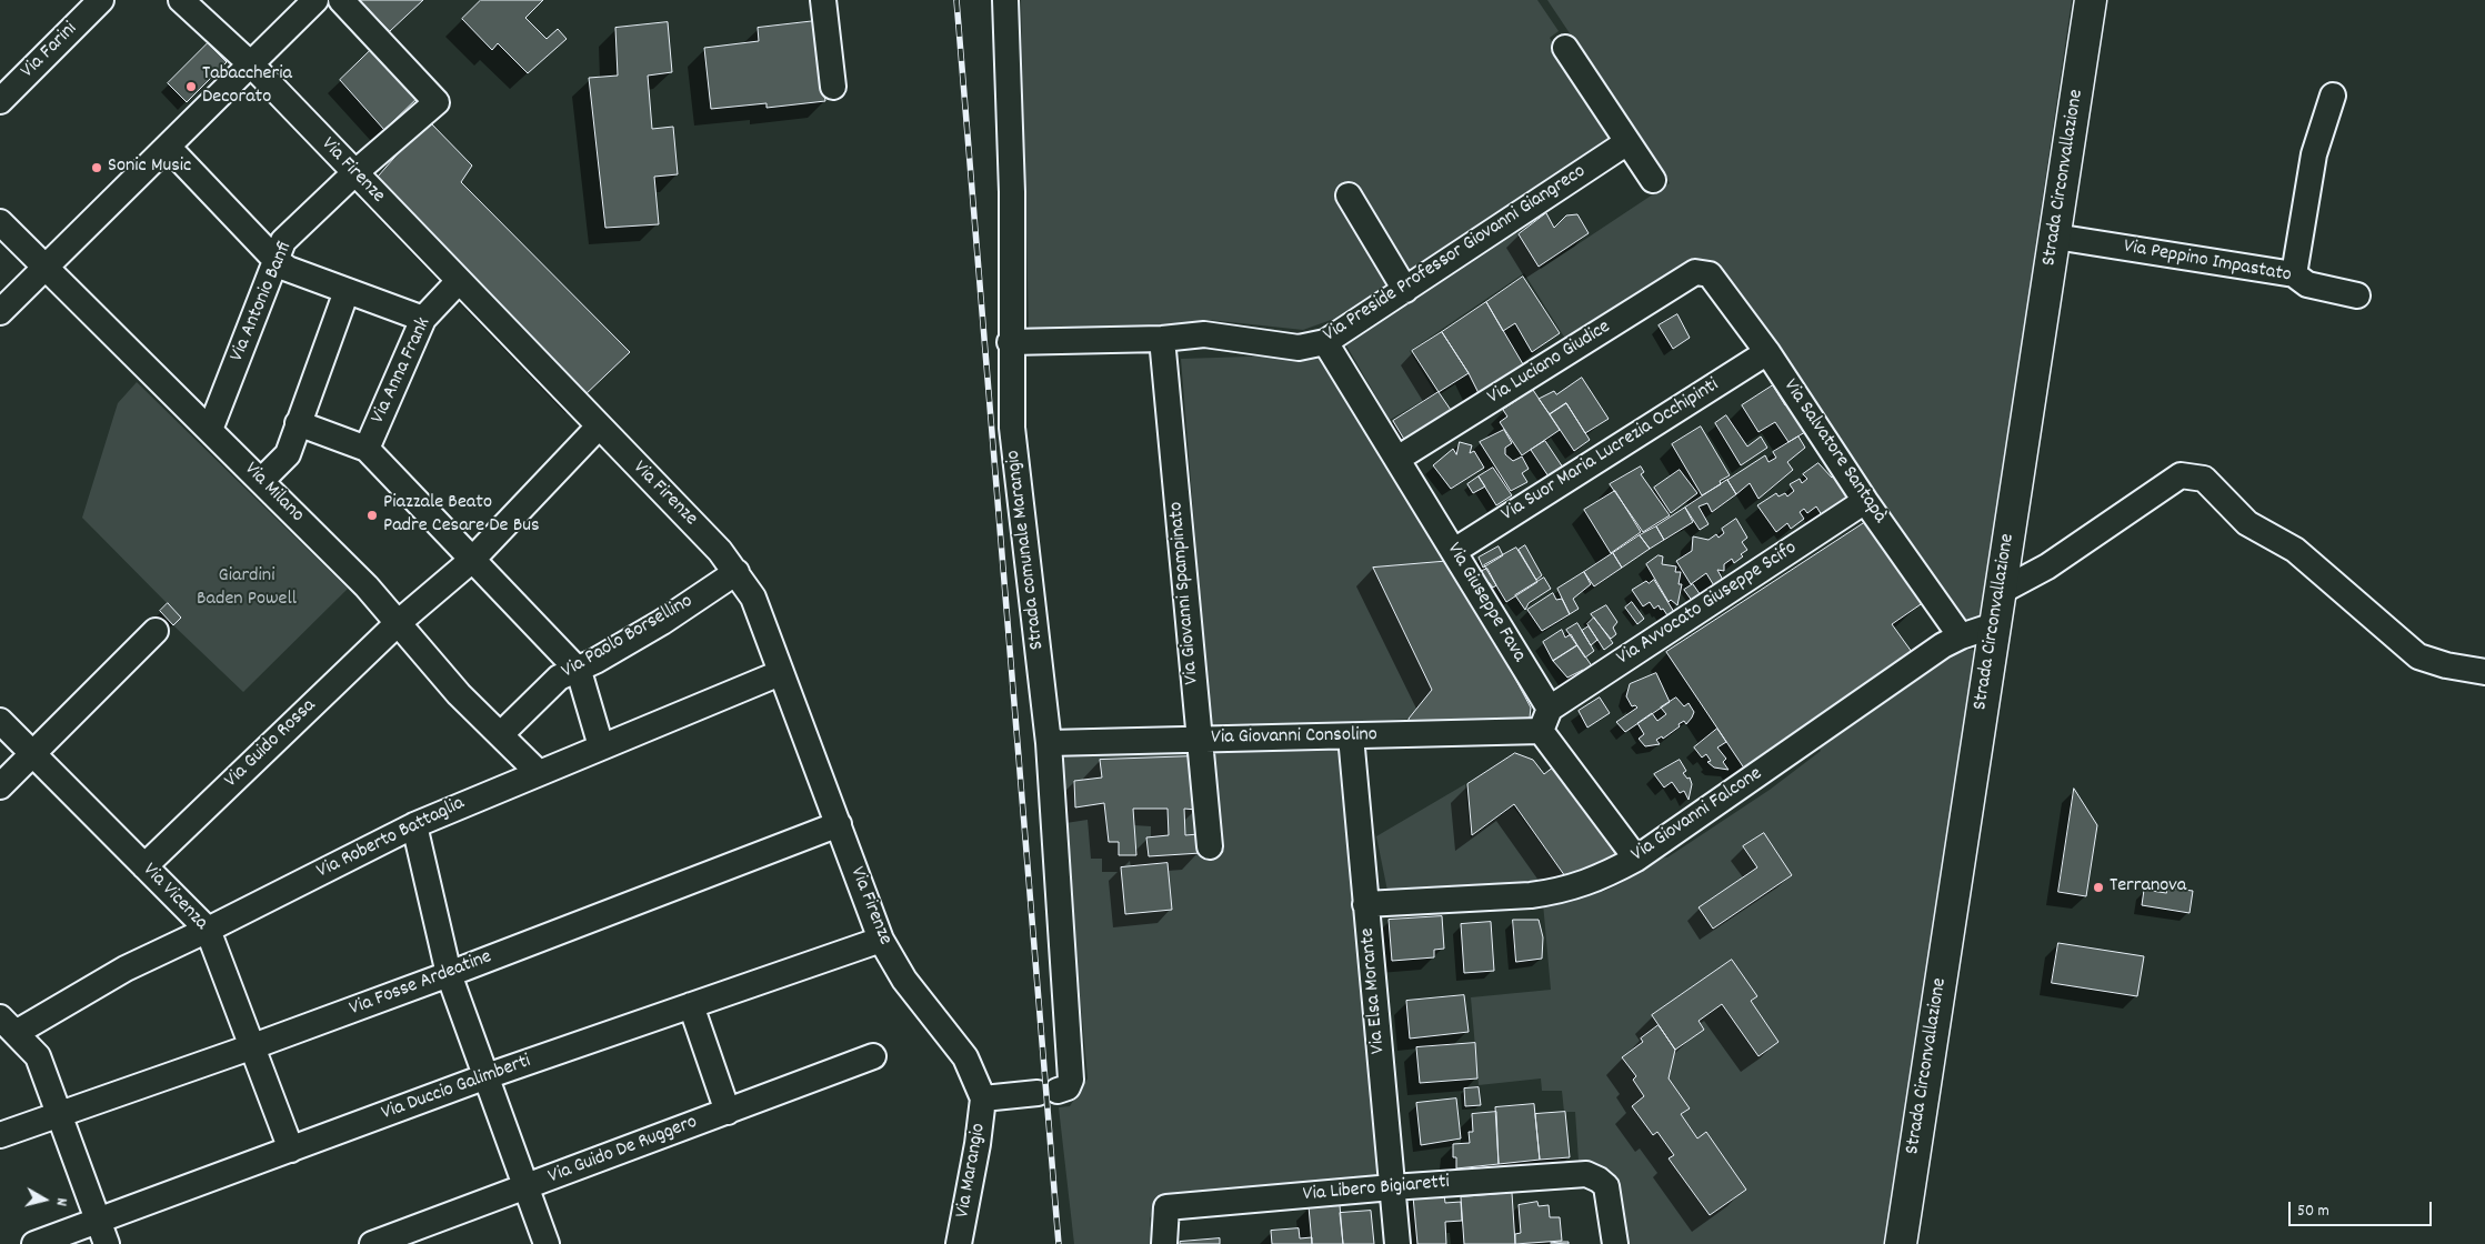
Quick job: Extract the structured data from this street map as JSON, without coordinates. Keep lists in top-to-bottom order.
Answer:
{
  "streets": {
    "main road": ["Strada Circonvallazione"],
    "street": [
      "Via Farini",
      "Via Firenze",
      "Via Preside Professor Giovanni Giangreco",
      "Via Peppino Impastato",
      "Via Antonio Banfi",
      "Via Luciano Giudice",
      "Via Anna Frank",
      "Via Suor Maria Lucrezia Occhipinti",
      "Via Salvatore Santapà",
      "Via Milano",
      "Strada comunale Marangio",
      "Via Giovanni Spampinato",
      "Via Giuseppe Fava",
      "Via Avvocato Giuseppe Scifo",
      "Via Paolo Borsellino",
      "Via Giovanni Consolino",
      "Via Guido Rossa",
      "Via Giovanni Falcone",
      "Via Roberto Battaglia",
      "Via Vicenza",
      "Via Fosse Ardeatine",
      "Via Elsa Morante",
      "Via Duccio Galimberti",
      "Via Guido De Ruggero",
      "Via Marangio",
      "Via Libero Bigiaretti"
    ]
  },
  "crossings": [
    ["Via Firenze", "Via Antonio Banfi"],
    ["Via Firenze", "Via Anna Frank"],
    ["Via Firenze", "Strada comunale Marangio"],
    ["Via Firenze", "Via Paolo Borsellino"],
    ["Via Firenze", "Via Roberto Battaglia"],
    ["Via Firenze", "Via Fosse Ardeatine"],
    ["Via Firenze", "Via Duccio Galimberti"],
    ["Via Firenze", "Via Marangio"],
    ["Strada Circonvallazione", "Via Peppino Impastato"],
    ["Strada Circonvallazione", "Via Giovanni Falcone"],
    ["Via Preside Professor Giovanni Giangreco", "Strada comunale Marangio"],
    ["Via Preside Professor Giovanni Giangreco", "Via Giovanni Spampinato"],
    ["Via Preside Professor Giovanni Giangreco", "Via Giuseppe Fava"],
    ["Via Antonio Banfi", "Via Milano"],
    ["Via Luciano Giudice", "Via Salvatore Santapà"],
    ["Via Luciano Giudice", "Via Giuseppe Fava"],
    ["Via Suor Maria Lucrezia Occhipinti", "Via Salvatore Santapà"],
    ["Via Suor Maria Lucrezia Occhipinti", "Via Giuseppe Fava"],
    ["Via Salvatore Santapà", "Via Avvocato Giuseppe Scifo"],
    ["Via Salvatore Santapà", "Via Giovanni Falcone"],
    ["Via Milano", "Via Paolo Borsellino"],
    ["Via Milano", "Via Guido Rossa"],
    ["Via Milano", "Via Roberto Battaglia"],
    ["Strada comunale Marangio", "Via Giovanni Consolino"],
    ["Strada comunale Marangio", "Via Marangio"],
    ["Via Giovanni Spampinato", "Via Giovanni Consolino"],
    ["Via Giuseppe Fava", "Via Avvocato Giuseppe Scifo"],
    ["Via Giuseppe Fava", "Via Giovanni Consolino"],
    ["Via Giuseppe Fava", "Via Giovanni Falcone"],
    ["Via Avvocato Giuseppe Scifo", "Via Giovanni Consolino"],
    ["Via Giovanni Consolino", "Via Elsa Morante"],
    ["Via Guido Rossa", "Via Vicenza"],
    ["Via Giovanni Falcone", "Via Elsa Morante"],
    ["Via Roberto Battaglia", "Via Vicenza"],
    ["Via Vicenza", "Via Fosse Ardeatine"],
    ["Via Vicenza", "Via Duccio Galimberti"],
    ["Via Elsa Morante", "Via Libero Bigiaretti"]
  ],
  "parks": ["Giardini Baden Powell"],
  "places": [
    "Tabaccheria Decorato",
    "Sonic Music",
    "Piazzale Beato Padre Cesare De Bus",
    "Terranova"
  ],
  "scale_bar": "50 m",
  "north": "right"
}
